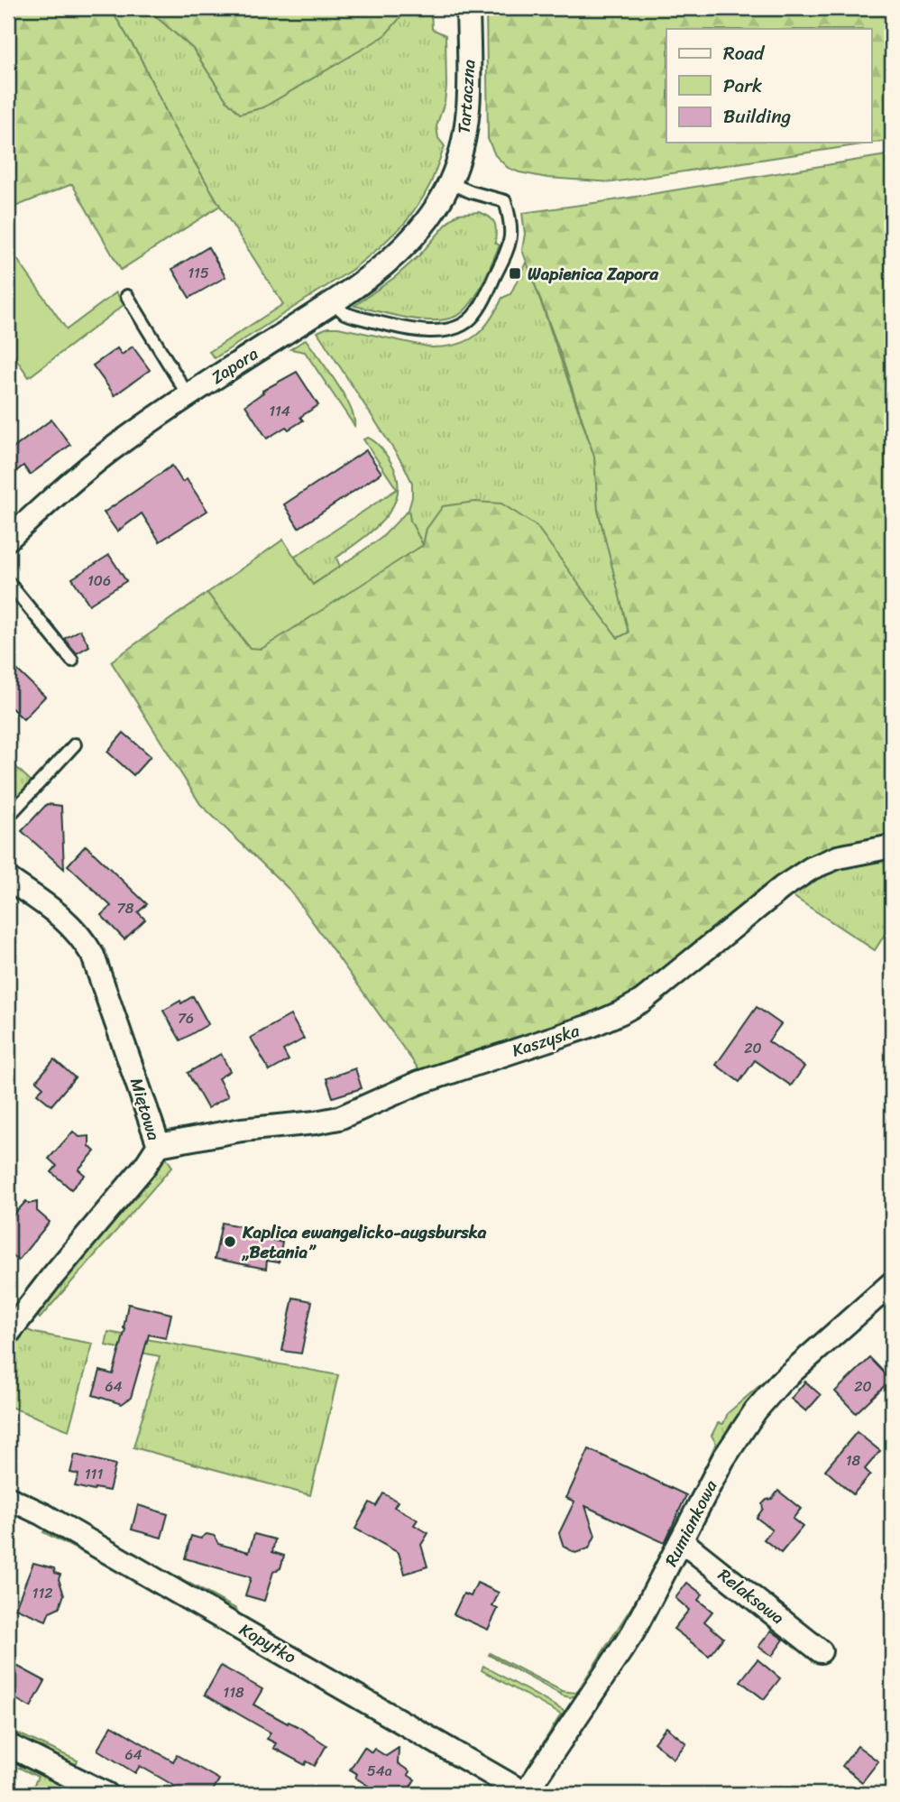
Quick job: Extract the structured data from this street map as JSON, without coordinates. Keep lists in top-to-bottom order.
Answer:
{
  "streets": {
    "street": [
      "Tartaczna",
      "Zapora",
      "Kaszyska",
      "Miętowa",
      "Rumiankowa",
      "Relaksowa",
      "Kopytko"
    ]
  },
  "crossings": [
    ["Tartaczna", "Zapora"],
    ["Kaszyska", "Miętowa"],
    ["Rumiankowa", "Relaksowa"],
    ["Rumiankowa", "Kopytko"]
  ],
  "places": {
    "transit": ["Wapienica Zapora"],
    "other": ["Kaplica ewangelicko-augsburska „Betania”"]
  },
  "house_numbers": [
    "115",
    "114",
    "106",
    "78",
    "76",
    "20",
    "64",
    "20",
    "18",
    "111",
    "112",
    "118",
    "64",
    "54a"
  ],
  "legend": ["Road", "Park", "Building"]
}
